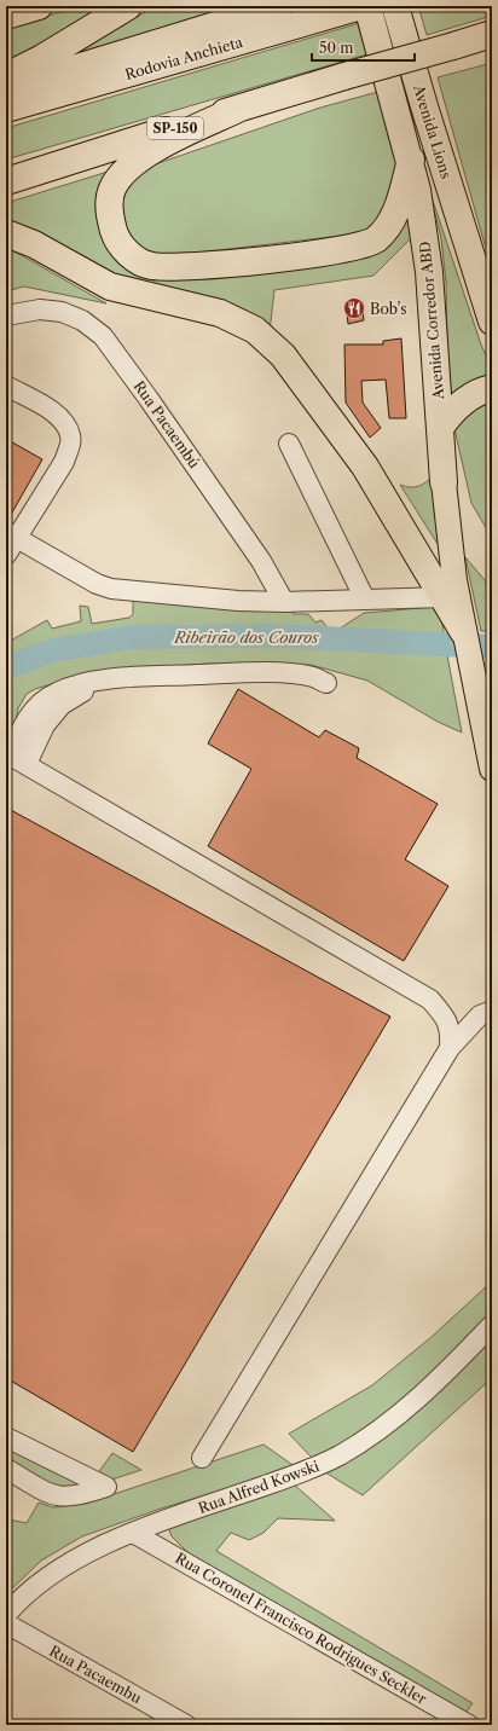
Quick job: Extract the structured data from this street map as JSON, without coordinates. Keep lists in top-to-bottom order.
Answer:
{
  "streets": {
    "highway": [
      "Rodovia Anchieta",
      "SP-150",
      "Avenida Lions",
      "Avenida Corredor ABD"
    ],
    "street": [
      "Rua Pacaembú",
      "Rua Alfred Kowski",
      "Rua Coronel Francisco Rodrigues Seckler",
      "Rua Pacaembu"
    ]
  },
  "crossings": [
    ["Avenida Lions", "Avenida Corredor ABD"],
    ["Rua Alfred Kowski", "Rua Coronel Francisco Rodrigues Seckler"]
  ],
  "water": ["Ribeirão dos Couros"],
  "places": {
    "restaurant": ["Bob's"]
  },
  "scale_bar": "50 m"
}
